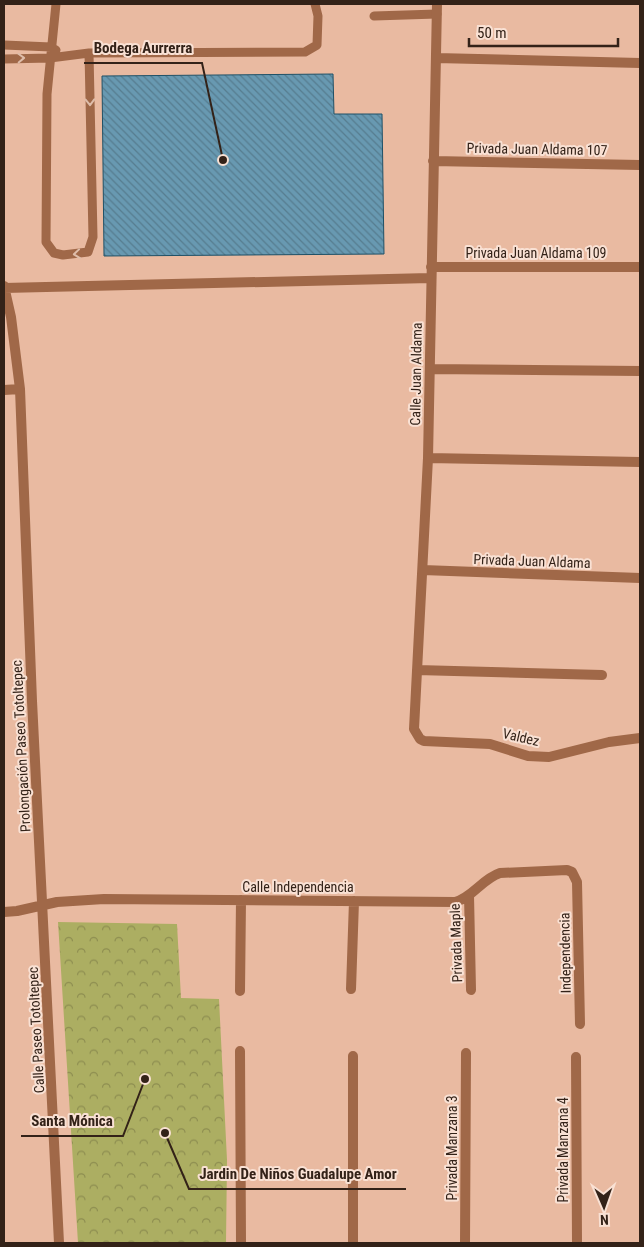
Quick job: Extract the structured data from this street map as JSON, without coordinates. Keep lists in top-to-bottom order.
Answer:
{
  "streets": {
    "street": [
      "Privada Juan Aldama 107",
      "Privada Juan Aldama 109",
      "Calle Juan Aldama",
      "Privada Juan Aldama",
      "Valdez",
      "Prolongación Paseo Totoltepec",
      "Calle Independencia",
      "Privada Maple",
      "Independencia",
      "Calle Paseo Totoltepec",
      "Privada Manzana 3",
      "Privada Manzana 4"
    ]
  },
  "crossings": [
    ["Privada Juan Aldama 107", "Calle Juan Aldama"],
    ["Privada Juan Aldama 109", "Calle Juan Aldama"],
    ["Calle Juan Aldama", "Privada Juan Aldama"],
    ["Calle Juan Aldama", "Valdez"],
    ["Prolongación Paseo Totoltepec", "Calle Independencia"],
    ["Prolongación Paseo Totoltepec", "Calle Paseo Totoltepec"],
    ["Calle Independencia", "Privada Maple"],
    ["Calle Independencia", "Independencia"],
    ["Calle Independencia", "Calle Paseo Totoltepec"]
  ],
  "places": ["Bodega Aurrerra", "Santa Mónica", "Jardin De Niños Guadalupe Amor"],
  "scale_bar": "50 m",
  "north": "bottom"
}
